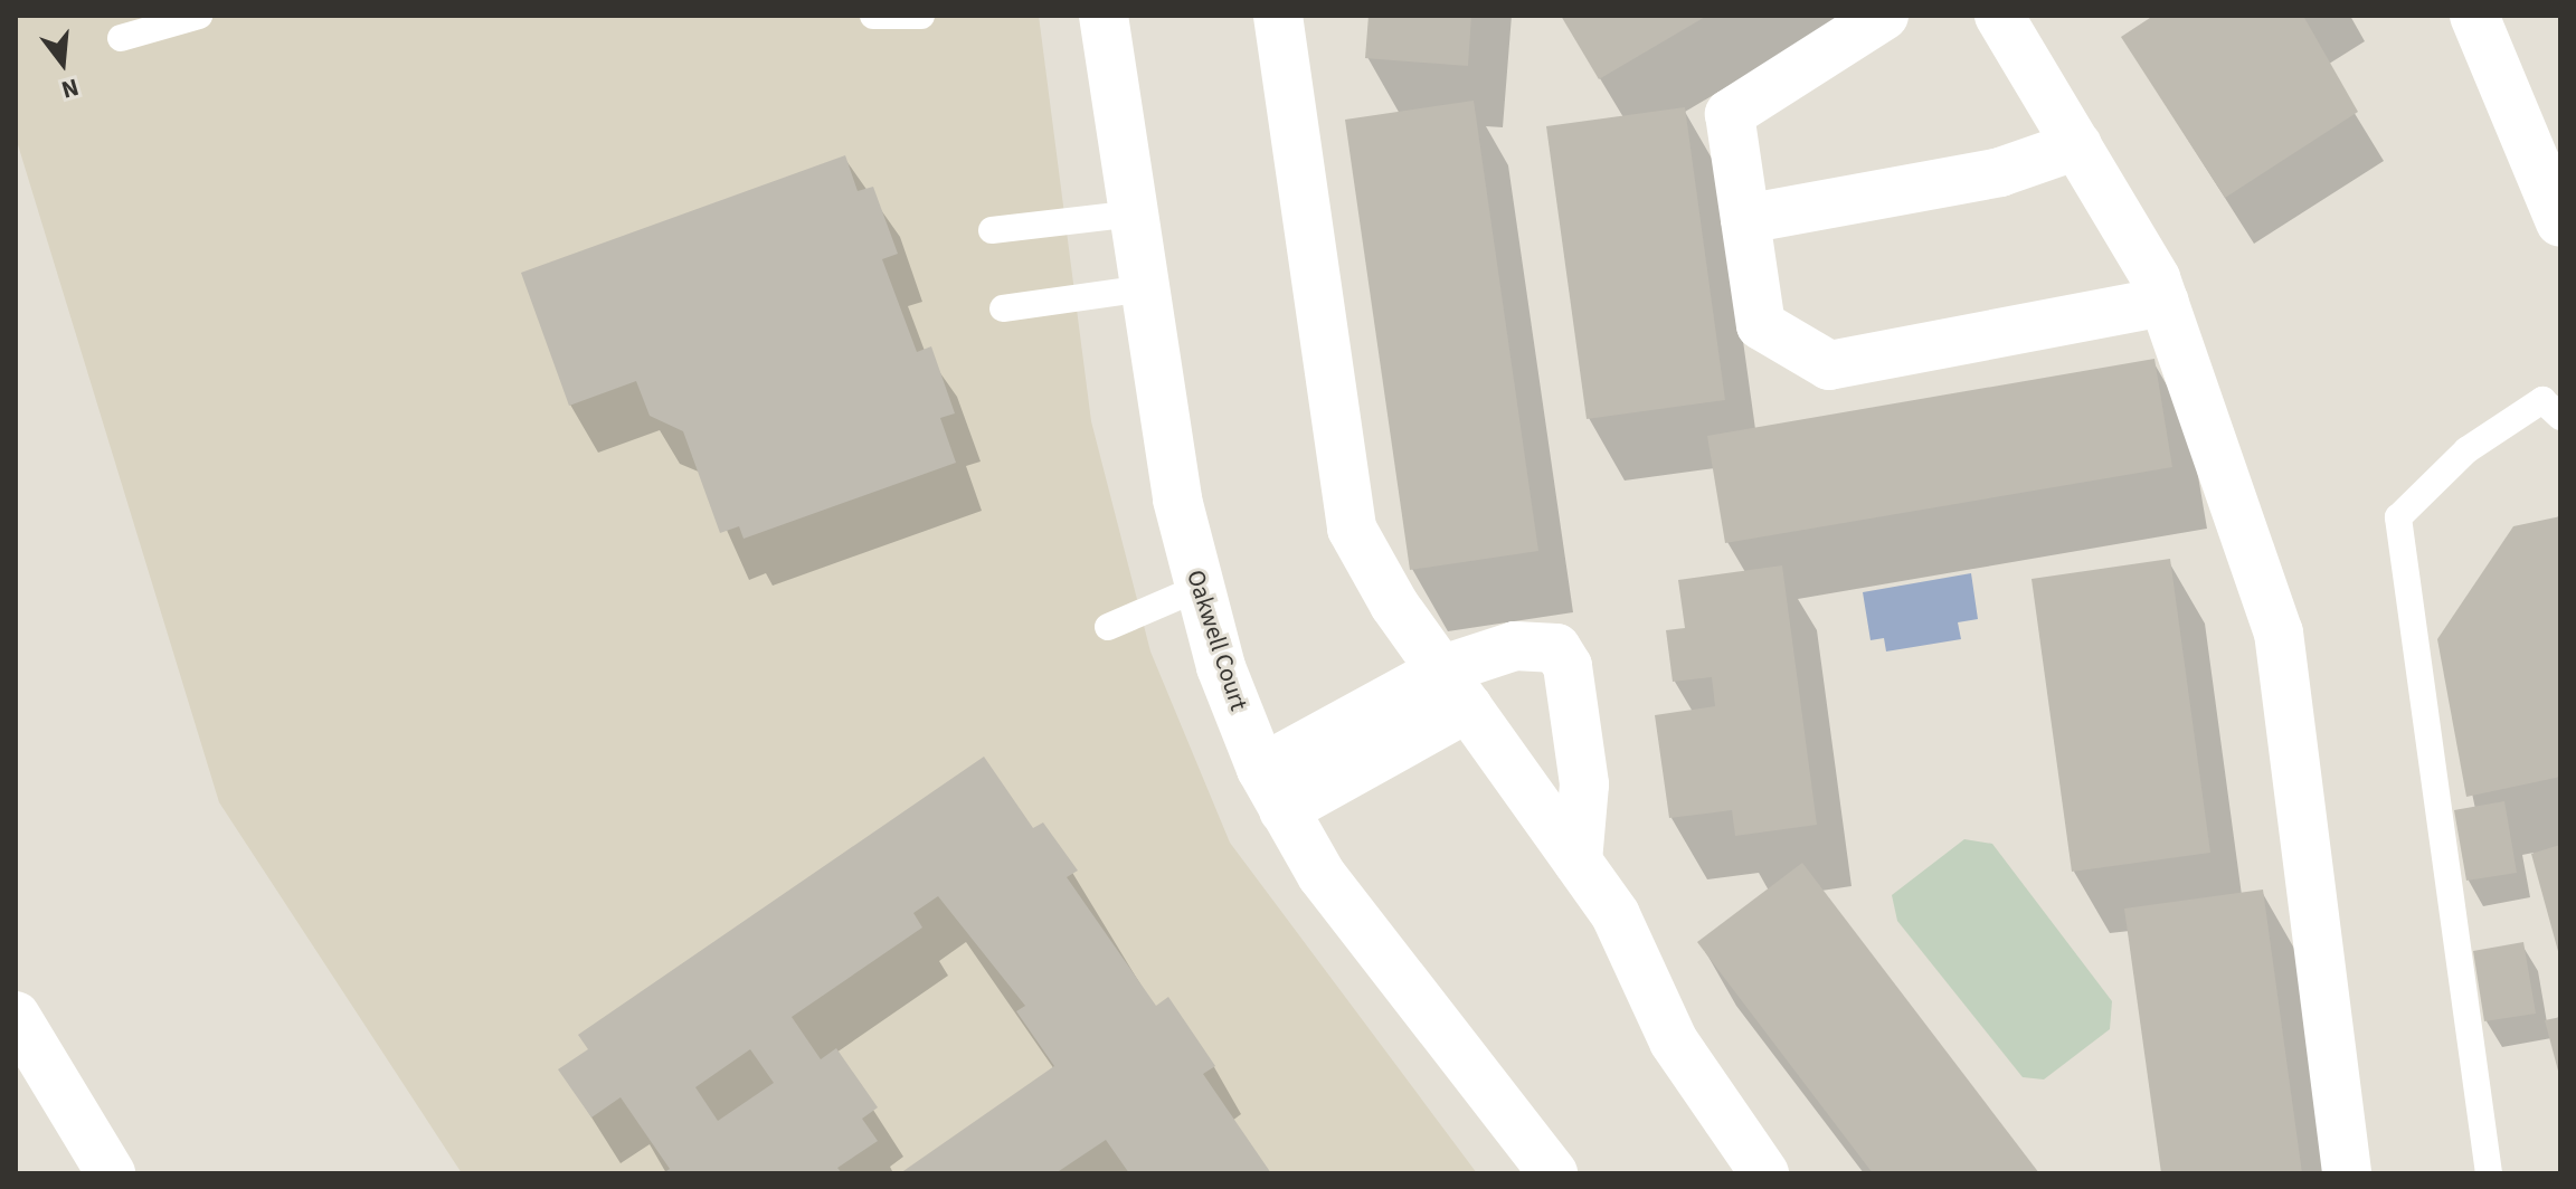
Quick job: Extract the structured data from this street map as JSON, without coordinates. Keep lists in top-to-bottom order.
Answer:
{
  "streets": {
    "street": ["Oakwell Court"]
  },
  "north": "bottom"
}
